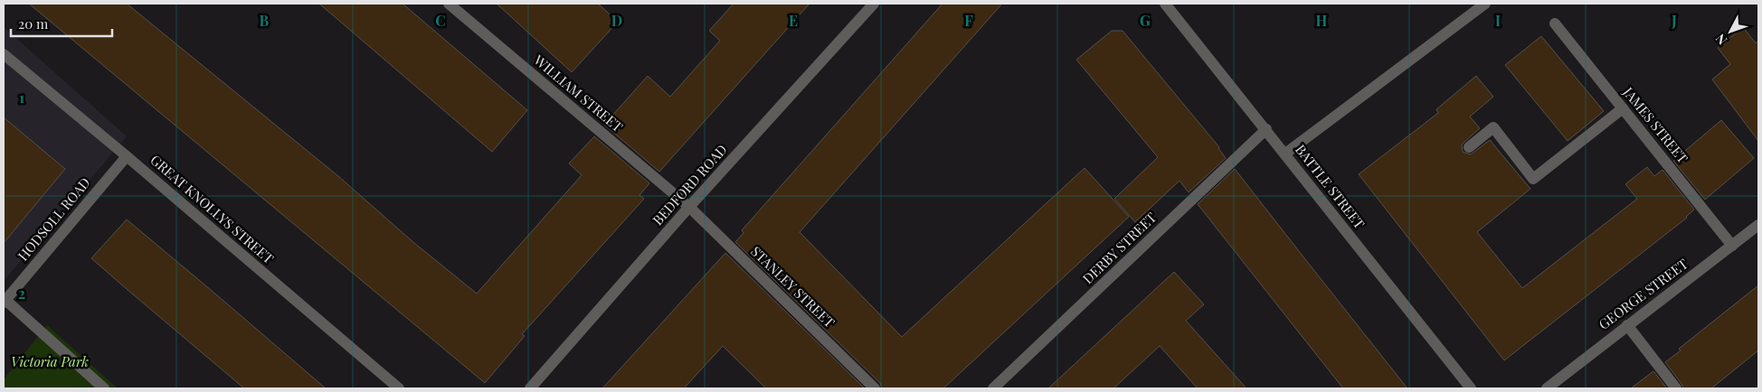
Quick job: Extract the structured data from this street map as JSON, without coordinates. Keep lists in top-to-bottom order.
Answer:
{
  "streets": {
    "street": [
      "WILLIAM STREET",
      "JAMES STREET",
      "BEDFORD ROAD",
      "BATTLE STREET",
      "GREAT KNOLLYS STREET",
      "HODSOLL ROAD",
      "DERBY STREET",
      "STANLEY STREET",
      "GEORGE STREET"
    ]
  },
  "crossings": [
    ["WILLIAM STREET", "BEDFORD ROAD"],
    ["WILLIAM STREET", "STANLEY STREET"],
    ["JAMES STREET", "GEORGE STREET"],
    ["BEDFORD ROAD", "STANLEY STREET"],
    ["BATTLE STREET", "DERBY STREET"],
    ["GREAT KNOLLYS STREET", "HODSOLL ROAD"]
  ],
  "parks": ["Victoria Park"],
  "scale_bar": "20 m",
  "north": "bottom left",
  "grid": {
    "columns": [
      "B",
      "C",
      "D",
      "E",
      "F",
      "G",
      "H",
      "I",
      "J"
    ],
    "rows": ["1", "2"]
  }
}
